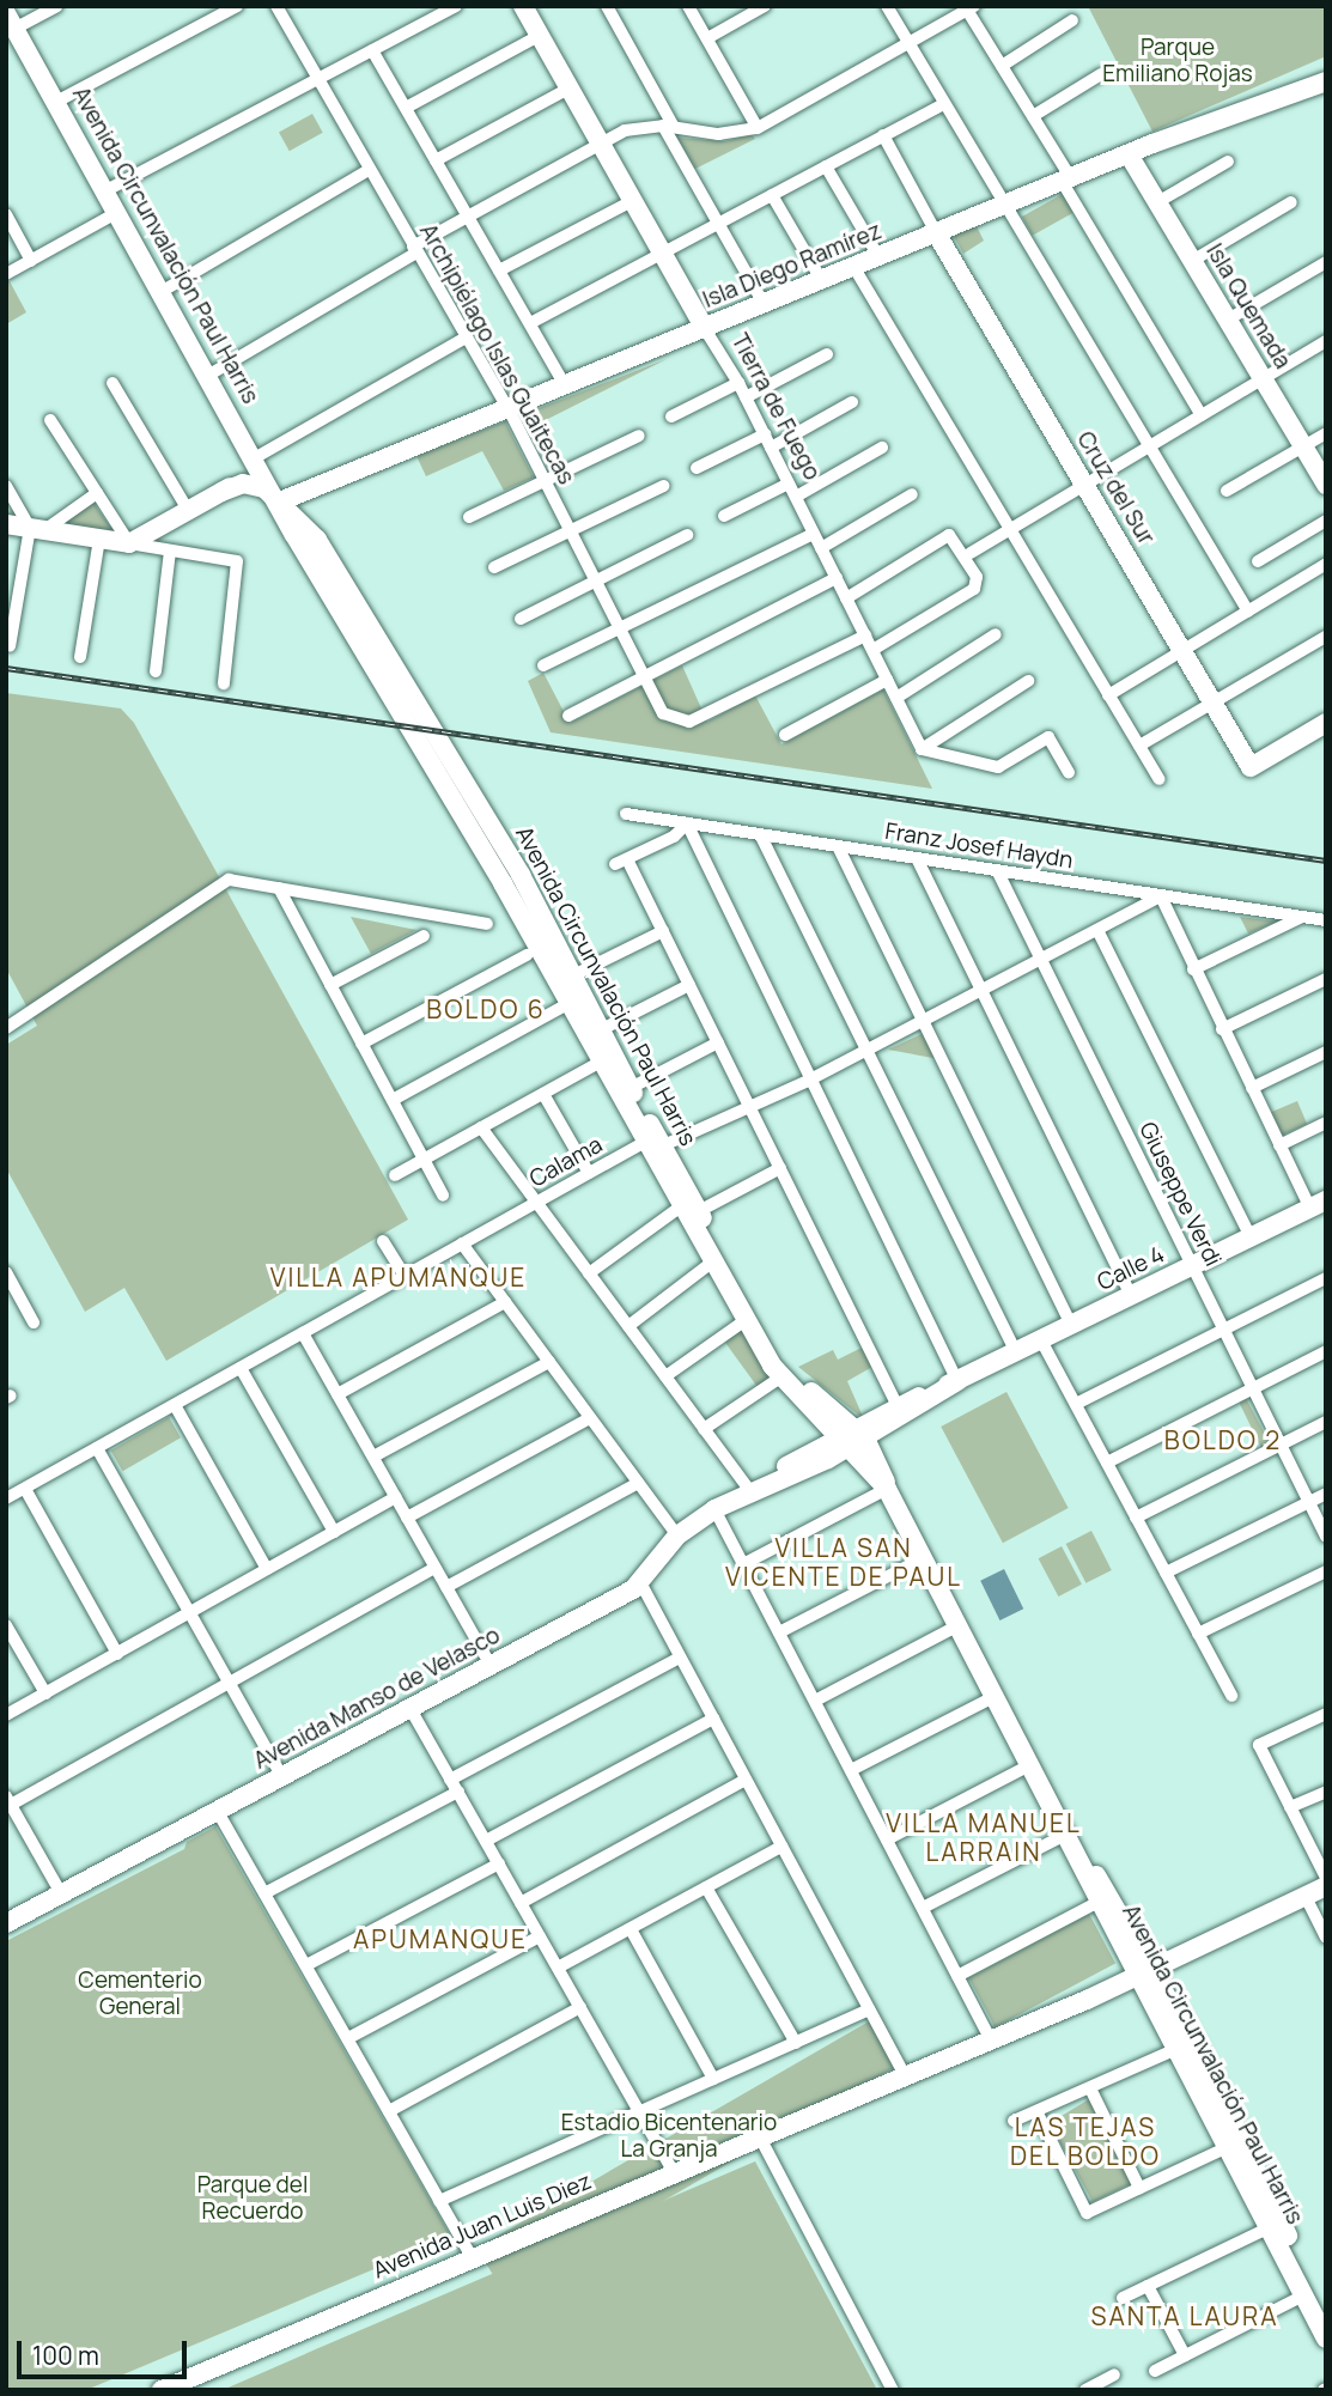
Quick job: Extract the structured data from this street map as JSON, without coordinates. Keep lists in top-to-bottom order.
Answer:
{
  "streets": {
    "main road": [
      "Avenida Circunvalación Paul Harris",
      "Isla Diego Ramírez",
      "Isla Quemada",
      "Tierra de Fuego",
      "Cruz del Sur",
      "Calle 4",
      "Avenida Manso de Velasco",
      "Avenida Juan Luis Diez"
    ],
    "street": [
      "Archipiélago Islas Guaitecas",
      "Franz Josef Haydn",
      "Calama",
      "Giuseppe Verdi"
    ]
  },
  "crossings": [
    ["Avenida Circunvalación Paul Harris", "Isla Diego Ramírez"],
    ["Avenida Circunvalación Paul Harris", "Calama"],
    ["Avenida Circunvalación Paul Harris", "Calle 4"],
    ["Avenida Circunvalación Paul Harris", "Avenida Manso de Velasco"],
    ["Avenida Circunvalación Paul Harris", "Avenida Juan Luis Diez"],
    ["Isla Diego Ramírez", "Isla Quemada"],
    ["Isla Diego Ramírez", "Archipiélago Islas Guaitecas"],
    ["Isla Diego Ramírez", "Tierra de Fuego"],
    ["Isla Diego Ramírez", "Cruz del Sur"],
    ["Archipiélago Islas Guaitecas", "Tierra de Fuego"],
    ["Franz Josef Haydn", "Calama"],
    ["Franz Josef Haydn", "Giuseppe Verdi"],
    ["Calama", "Giuseppe Verdi"],
    ["Giuseppe Verdi", "Calle 4"],
    ["Calle 4", "Avenida Manso de Velasco"]
  ],
  "districts": [
    "BOLDO 6",
    "VILLA APUMANQUE",
    "BOLDO 2",
    "VILLA SAN VICENTE DE PAUL",
    "VILLA MANUEL LARRAIN",
    "APUMANQUE",
    "LAS TEJAS DEL BOLDO",
    "SANTA LAURA"
  ],
  "parks": [
    "Parque Emiliano Rojas",
    "Cementerio General",
    "Estadio Bicentenario La Granja",
    "Parque del Recuerdo"
  ],
  "scale_bar": "100 m"
}
